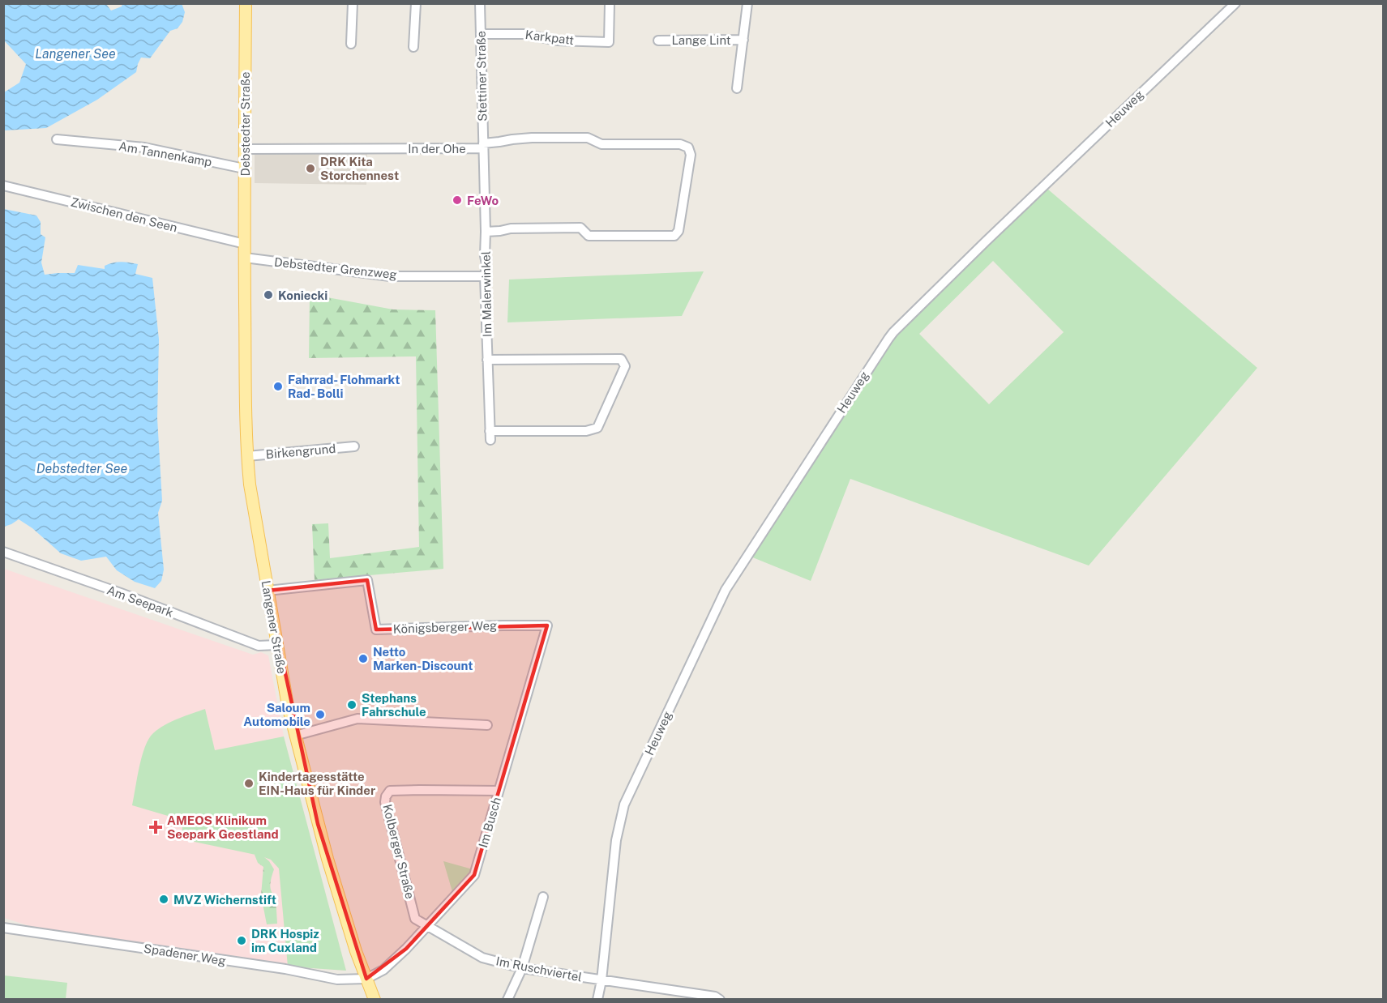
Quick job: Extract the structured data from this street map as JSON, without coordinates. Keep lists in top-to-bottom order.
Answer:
{
  "streets": {
    "main road": ["Debstedter Straße", "Langener Straße"],
    "street": [
      "Karkpatt",
      "Lange Lint",
      "Stettiner Straße",
      "Heuweg",
      "In der Ohe",
      "Am Tannenkamp",
      "Zwischen den Seen",
      "Debstedter Grenzweg",
      "Im Malerwinkel",
      "Birkengrund",
      "Am Seepark",
      "Königsberger Weg",
      "Im Busch",
      "Kolberger Straße",
      "Spadener Weg",
      "Im Ruschviertel"
    ]
  },
  "crossings": [
    ["Karkpatt", "Stettiner Straße"],
    ["Stettiner Straße", "In der Ohe"],
    ["Stettiner Straße", "Im Malerwinkel"],
    ["Heuweg", "Im Ruschviertel"],
    ["Debstedter Straße", "In der Ohe"],
    ["Debstedter Straße", "Am Tannenkamp"],
    ["Debstedter Straße", "Zwischen den Seen"],
    ["Debstedter Straße", "Langener Straße"],
    ["In der Ohe", "Im Malerwinkel"],
    ["Zwischen den Seen", "Langener Straße"],
    ["Debstedter Grenzweg", "Im Malerwinkel"],
    ["Debstedter Grenzweg", "Langener Straße"],
    ["Birkengrund", "Langener Straße"],
    ["Am Seepark", "Langener Straße"],
    ["Langener Straße", "Königsberger Weg"],
    ["Langener Straße", "Im Busch"],
    ["Langener Straße", "Spadener Weg"],
    ["Königsberger Weg", "Im Busch"],
    ["Im Busch", "Kolberger Straße"],
    ["Im Busch", "Spadener Weg"],
    ["Im Busch", "Im Ruschviertel"],
    ["Kolberger Straße", "Im Ruschviertel"]
  ],
  "water": ["Langener See", "Debstedter See"],
  "places": {
    "other": [
      "DRK Kita Storchennest",
      "FeWo",
      "Koniecki",
      "Fahrrad- Flohmarkt Rad- Bolli",
      "Netto Marken-Discount",
      "Stephans Fahrschule",
      "Saloum Automobile",
      "Kindertagesstätte EIN-Haus für Kinder",
      "MVZ Wichernstift",
      "DRK Hospiz im Cuxland"
    ],
    "health": ["AMEOS Klinikum Seepark Geestland"]
  }
}
